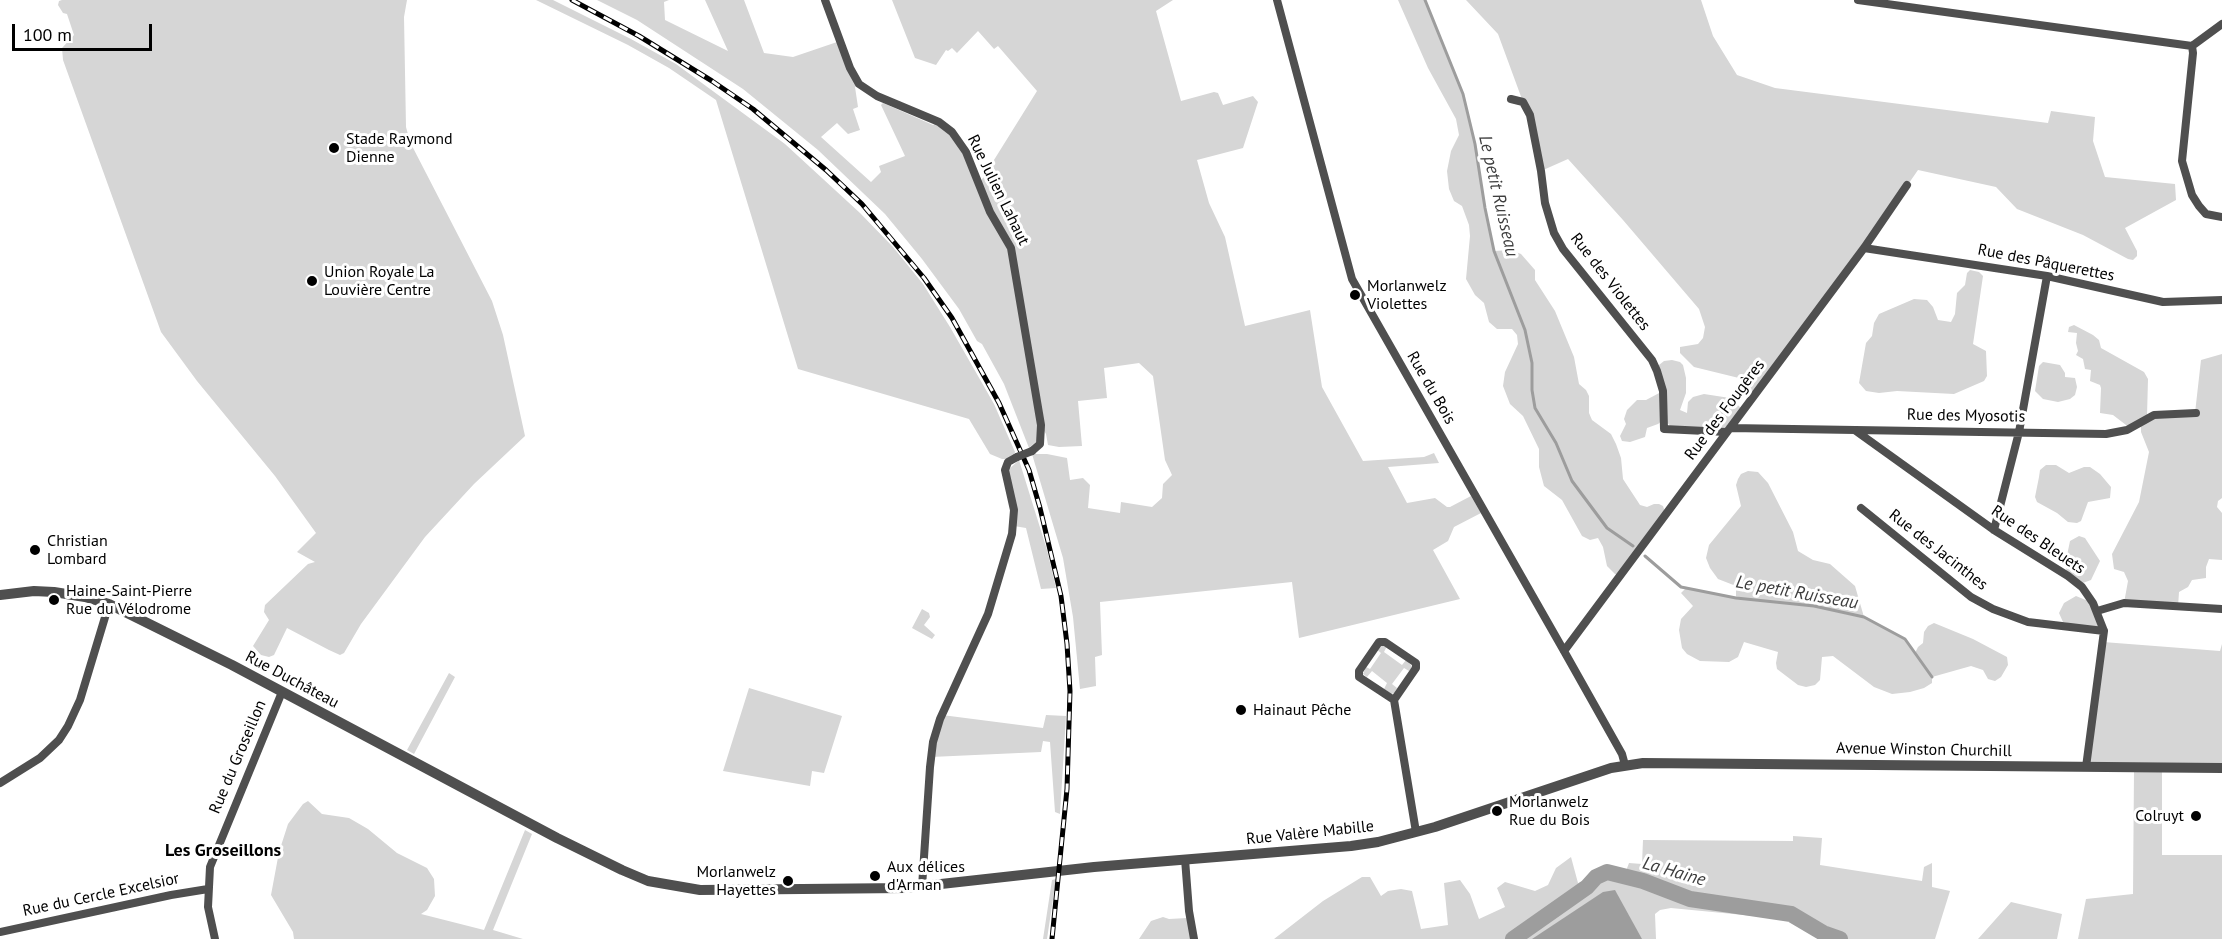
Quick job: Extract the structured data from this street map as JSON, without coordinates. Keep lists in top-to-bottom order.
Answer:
{
  "streets": {
    "street": [
      "Rue Julien Lahaut",
      "Rue des Pâquerettes",
      "Rue des Violettes",
      "Rue du Bois",
      "Rue des Fougères",
      "Rue des Myosotis",
      "Rue des Bleuets",
      "Rue des Jacinthes",
      "Rue Duchâteau",
      "Avenue Winston Churchill",
      "Rue du Groseillon",
      "Rue Valère Mabille",
      "Rue du Cercle Excelsior"
    ]
  },
  "crossings": [
    ["Rue Julien Lahaut", "Rue Duchâteau"],
    ["Rue Julien Lahaut", "Rue Valère Mabille"],
    ["Rue des Pâquerettes", "Rue des Fougères"],
    ["Rue des Violettes", "Rue des Fougères"],
    ["Rue des Violettes", "Rue des Myosotis"],
    ["Rue du Bois", "Rue des Fougères"],
    ["Rue du Bois", "Avenue Winston Churchill"],
    ["Rue du Bois", "Rue Valère Mabille"],
    ["Rue des Fougères", "Rue des Myosotis"],
    ["Rue des Myosotis", "Rue des Bleuets"],
    ["Rue des Bleuets", "Rue des Jacinthes"],
    ["Rue des Bleuets", "Avenue Winston Churchill"],
    ["Rue Duchâteau", "Rue du Groseillon"],
    ["Rue Duchâteau", "Rue Valère Mabille"],
    ["Avenue Winston Churchill", "Rue Valère Mabille"],
    ["Rue du Groseillon", "Rue du Cercle Excelsior"]
  ],
  "districts": ["Les Groseillons"],
  "water": ["Le petit Ruisseau", "La Haine"],
  "places": [
    "Stade Raymond Dienne",
    "Union Royale La Louvière Centre",
    "Morlanwelz Violettes",
    "Christian Lombard",
    "Haine-Saint-Pierre Rue du Vélodrome",
    "Hainaut Pêche",
    "Morlanwelz Rue du Bois",
    "Colruyt",
    "Aux délices d'Arman",
    "Morlanwelz Hayettes"
  ],
  "scale_bar": "100 m"
}
